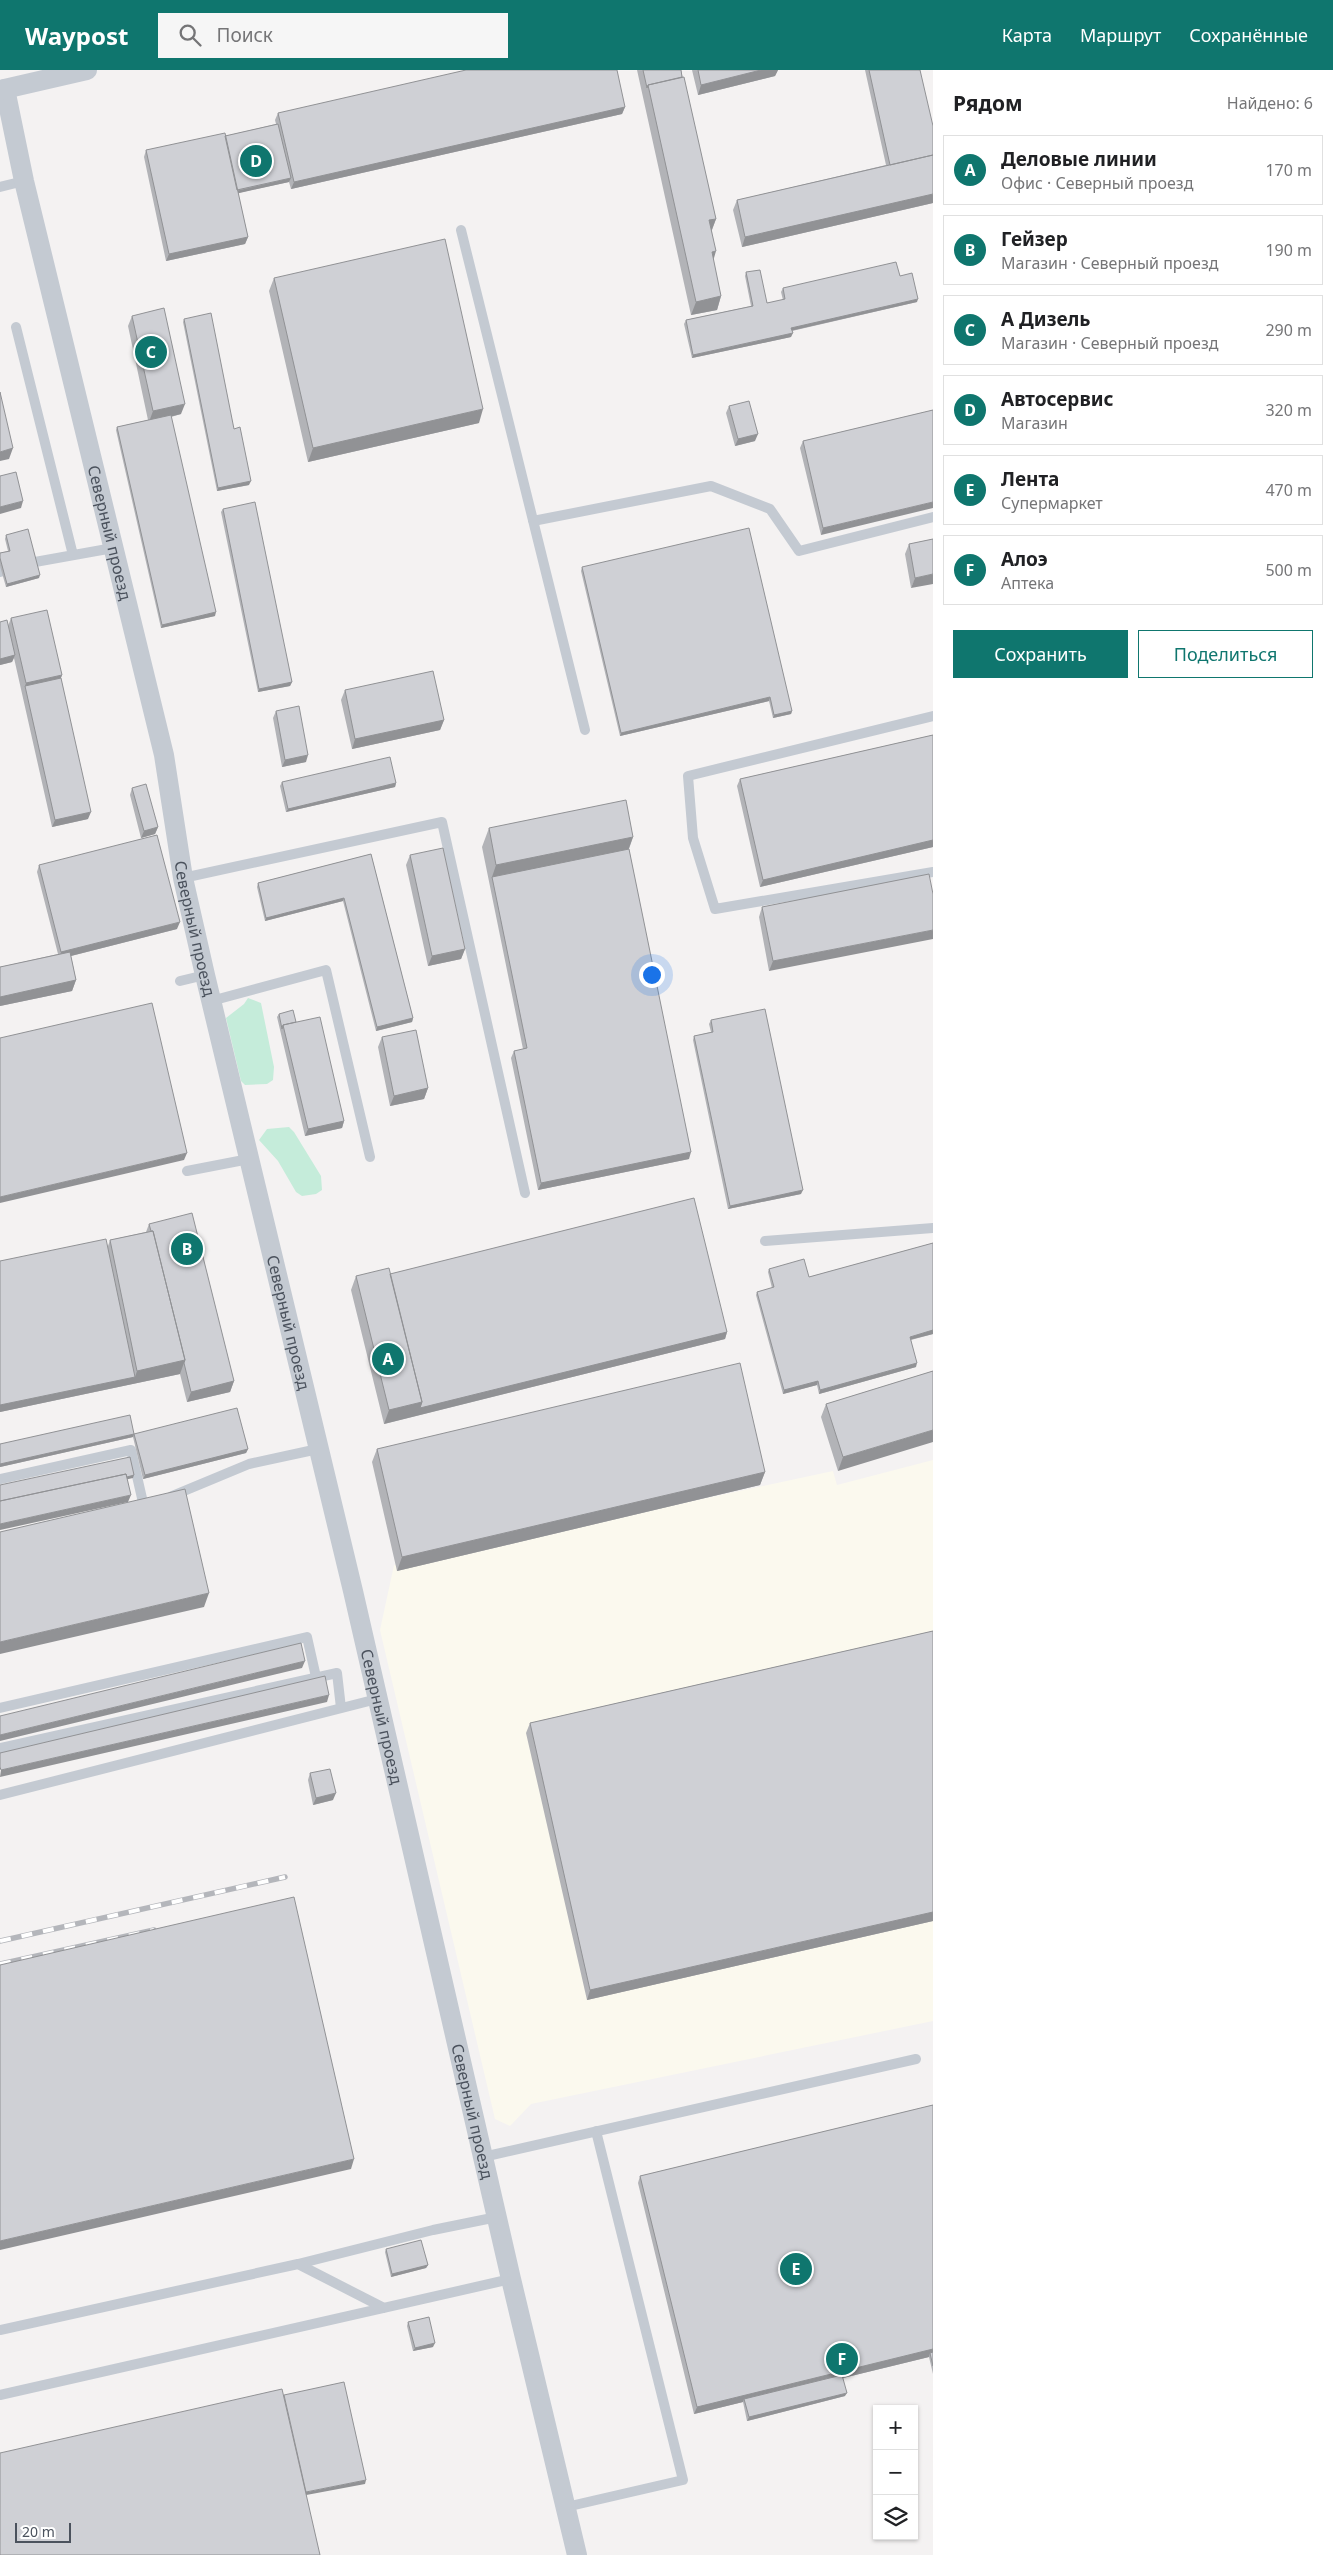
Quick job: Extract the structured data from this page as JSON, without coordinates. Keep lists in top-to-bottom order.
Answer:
{
  "streets": {
    "street": ["Северный проезд"]
  },
  "scale_bar": "20 m",
  "page": {
    "header": "Waypost",
    "search": "Поиск",
    "nav": ["Карта", "Маршрут", "Сохранённые"],
    "heading": ["Рядом", "Найдено: 6"],
    "list": [
      {
        "mark": "A",
        "name": "Деловые линии",
        "note": "Офис · Северный проезд",
        "value": "170 m"
      },
      {
        "mark": "B",
        "name": "Гейзер",
        "note": "Магазин · Северный проезд",
        "value": "190 m"
      },
      {
        "mark": "C",
        "name": "А Дизель",
        "note": "Магазин · Северный проезд",
        "value": "290 m"
      },
      {
        "mark": "D",
        "name": "Автосервис",
        "note": "Магазин",
        "value": "320 m"
      },
      {
        "mark": "E",
        "name": "Лента",
        "note": "Супермаркет",
        "value": "470 m"
      },
      {
        "mark": "F",
        "name": "Алоэ",
        "note": "Аптека",
        "value": "500 m"
      }
    ],
    "pins": [
      "D",
      "C",
      "B",
      "A",
      "E",
      "F"
    ],
    "buttons": ["Сохранить", "Поделиться"],
    "map_buttons": ["+", "−"],
    "scale": "20 m"
  }
}
